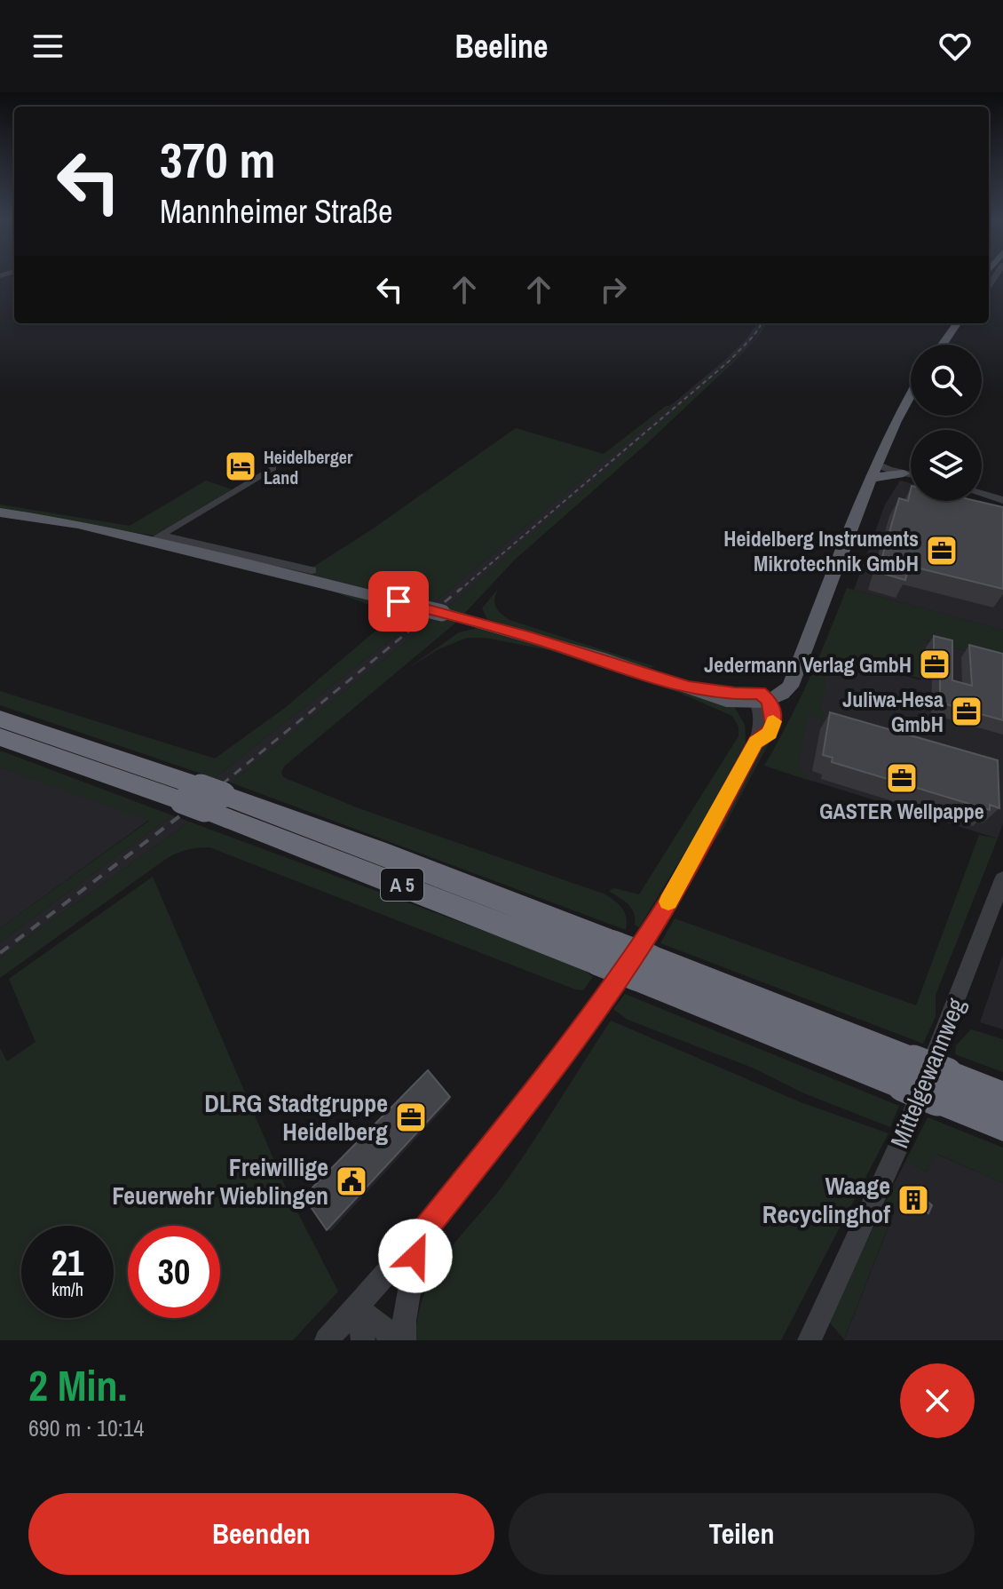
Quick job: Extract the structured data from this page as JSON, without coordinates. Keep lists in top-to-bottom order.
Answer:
{
  "streets": {
    "highway": ["A 5"],
    "street": ["Mittelgewannweg"]
  },
  "places": {
    "hotel": ["Heidelberger Land"],
    "office": [
      "Heidelberg Instruments Mikrotechnik GmbH",
      "Jedermann Verlag GmbH",
      "Juliwa-Hesa GmbH",
      "GASTER Wellpappe",
      "DLRG Stadtgruppe Heidelberg"
    ],
    "public building": ["Freiwillige Feuerwehr Wieblingen"],
    "building": ["Waage Recyclinghof"]
  },
  "page": {
    "header": "Beeline",
    "turn": ["370 m", "Mannheimer Straße"],
    "speed": "21 km/h",
    "limit": "30",
    "heading": ["2 Min.", "690 m · 10:14"],
    "buttons": ["Beenden", "Teilen"]
  }
}
